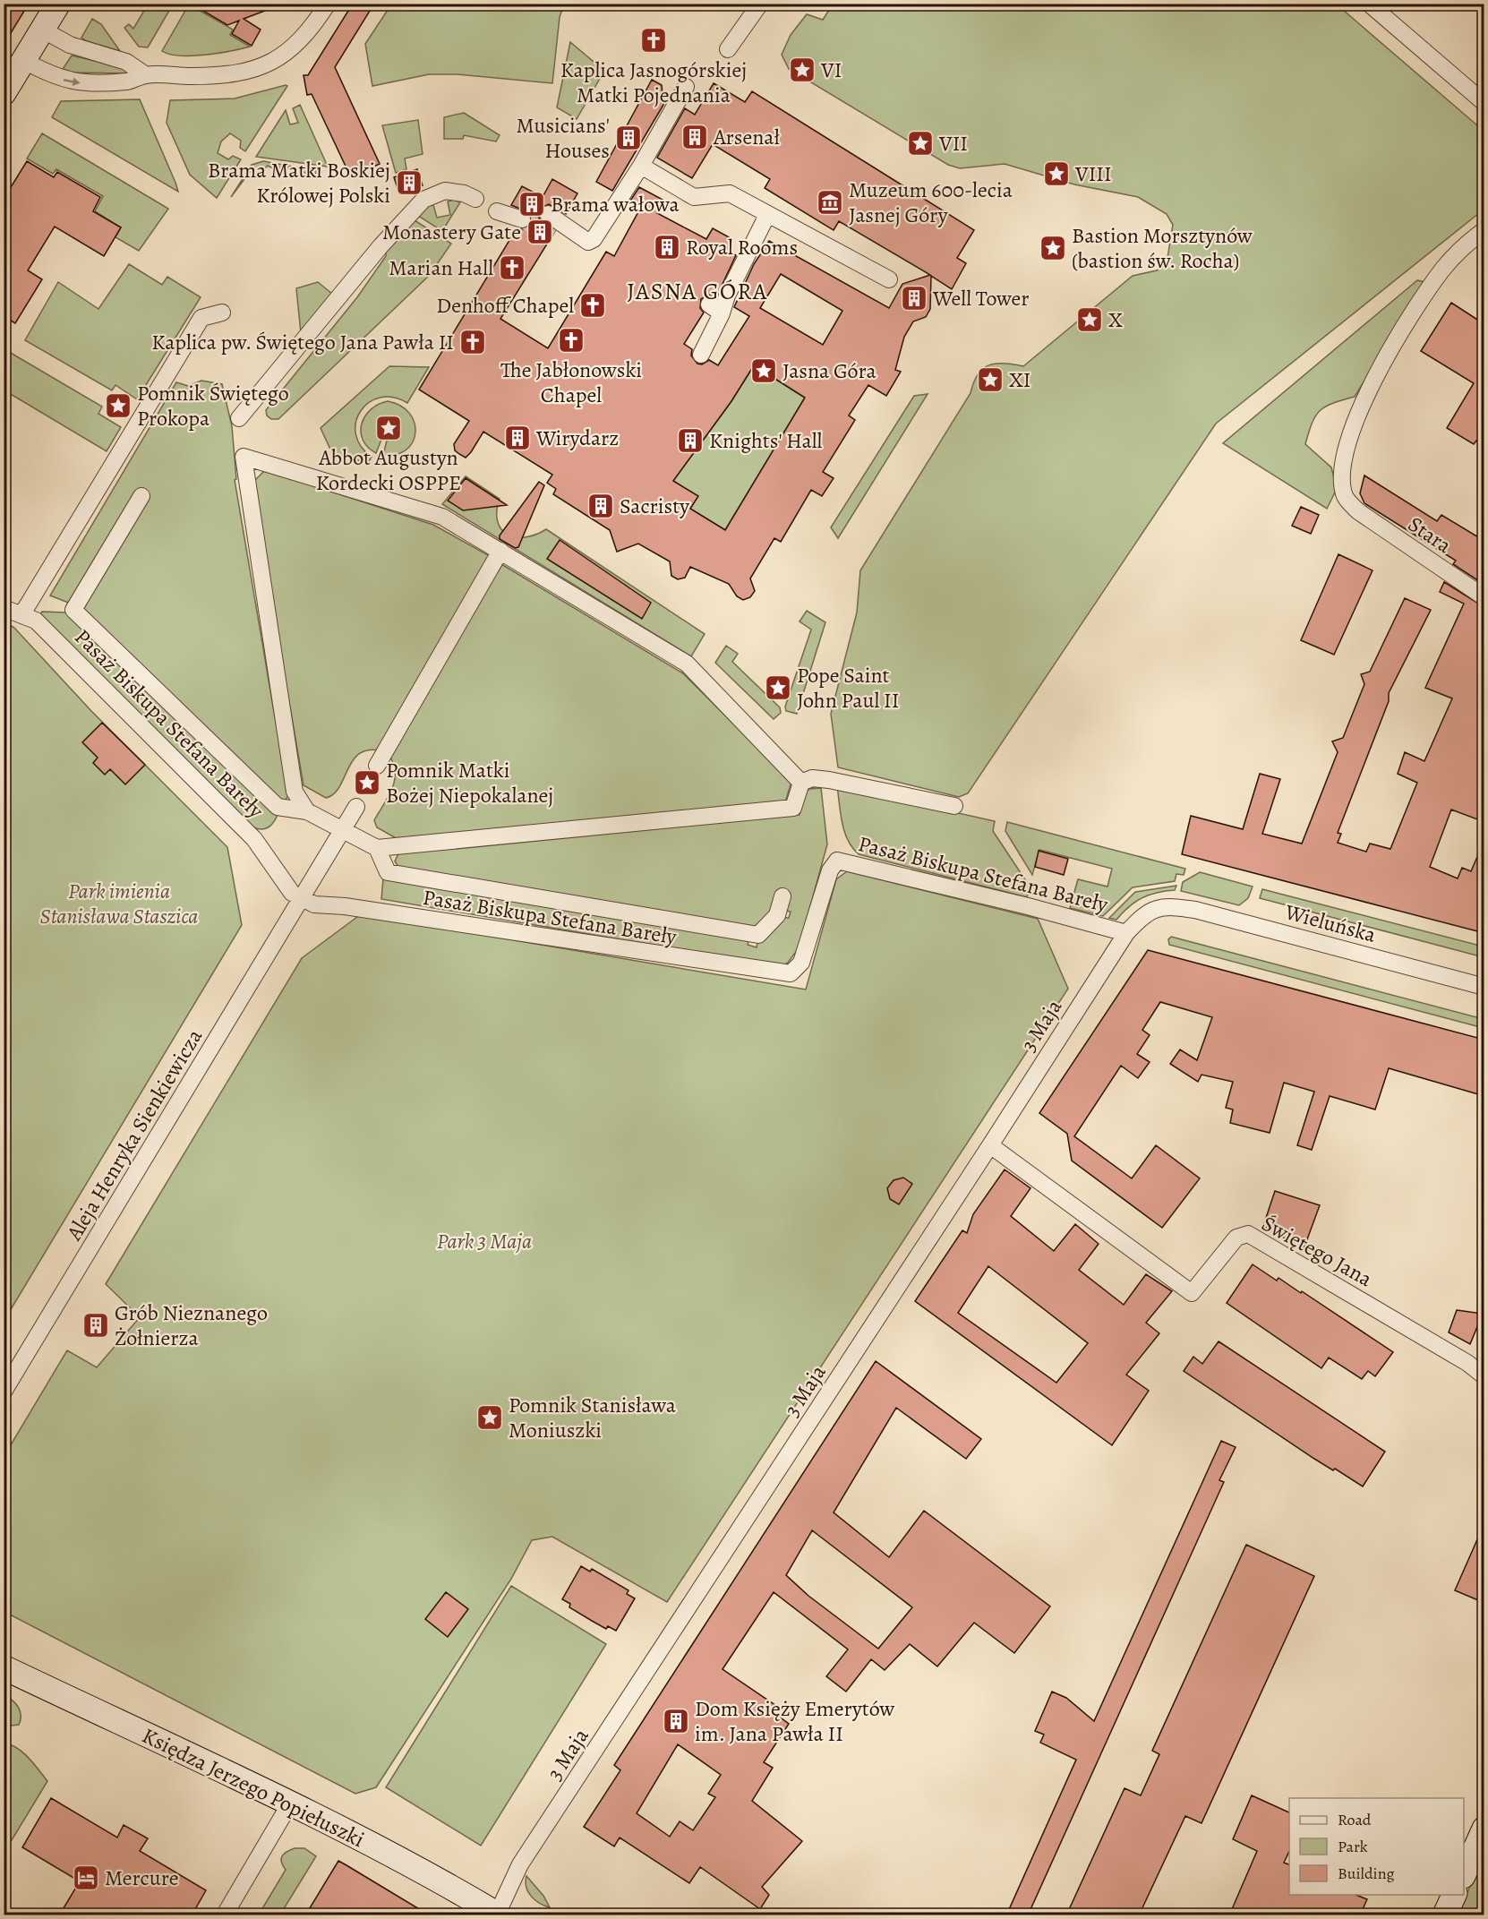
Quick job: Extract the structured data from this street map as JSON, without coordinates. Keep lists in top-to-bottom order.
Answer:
{
  "streets": {
    "main road": ["Księdza Jerzego Popiełuszki"],
    "street": [
      "Stara",
      "Pasaż Biskupa Stefana Bareły",
      "Wieluńska",
      "3 Maja",
      "Aleja Henryka Sienkiewicza",
      "Świętego Jana"
    ]
  },
  "crossings": [
    ["Pasaż Biskupa Stefana Bareły", "3 Maja"],
    ["Pasaż Biskupa Stefana Bareły", "Aleja Henryka Sienkiewicza"],
    ["Wieluńska", "3 Maja"],
    ["3 Maja", "Świętego Jana"],
    ["3 Maja", "Księdza Jerzego Popiełuszki"]
  ],
  "districts": ["JASNA GÓRA"],
  "parks": ["Park imienia Stanisława Staszica", "Park 3 Maja"],
  "places": {
    "church": [
      "Kaplica Jasnogórskiej Matki Pojednania",
      "Marian Hall",
      "Denhoff Chapel",
      "The Jabłonowski Chapel",
      "Kaplica pw. Świętego Jana Pawła II"
    ],
    "place": [
      "VI",
      "VII",
      "VIII",
      "Bastion Morsztynów (bastion św. Rocha)",
      "X",
      "Jasna Góra",
      "XI",
      "Pomnik Świętego Prokopa",
      "Abbot Augustyn Kordecki OSPPE",
      "Pope Saint John Paul II",
      "Pomnik Matki Bożej Niepokalanej",
      "Pomnik Stanisława Moniuszki"
    ],
    "building": [
      "Arsenał",
      "Musicians' Houses",
      "Brama Matki Boskiej Królowej Polski",
      "Brama wałowa",
      "Monastery Gate",
      "Royal Rooms",
      "Well Tower",
      "Wirydarz",
      "Knights' Hall",
      "Sacristy",
      "Grób Nieznanego Żołnierza",
      "Dom Księży Emerytów im. Jana Pawła II"
    ],
    "museum": ["Muzeum 600-lecia Jasnej Góry"],
    "hotel": ["Mercure"]
  },
  "legend": ["Road", "Park", "Building"]
}
